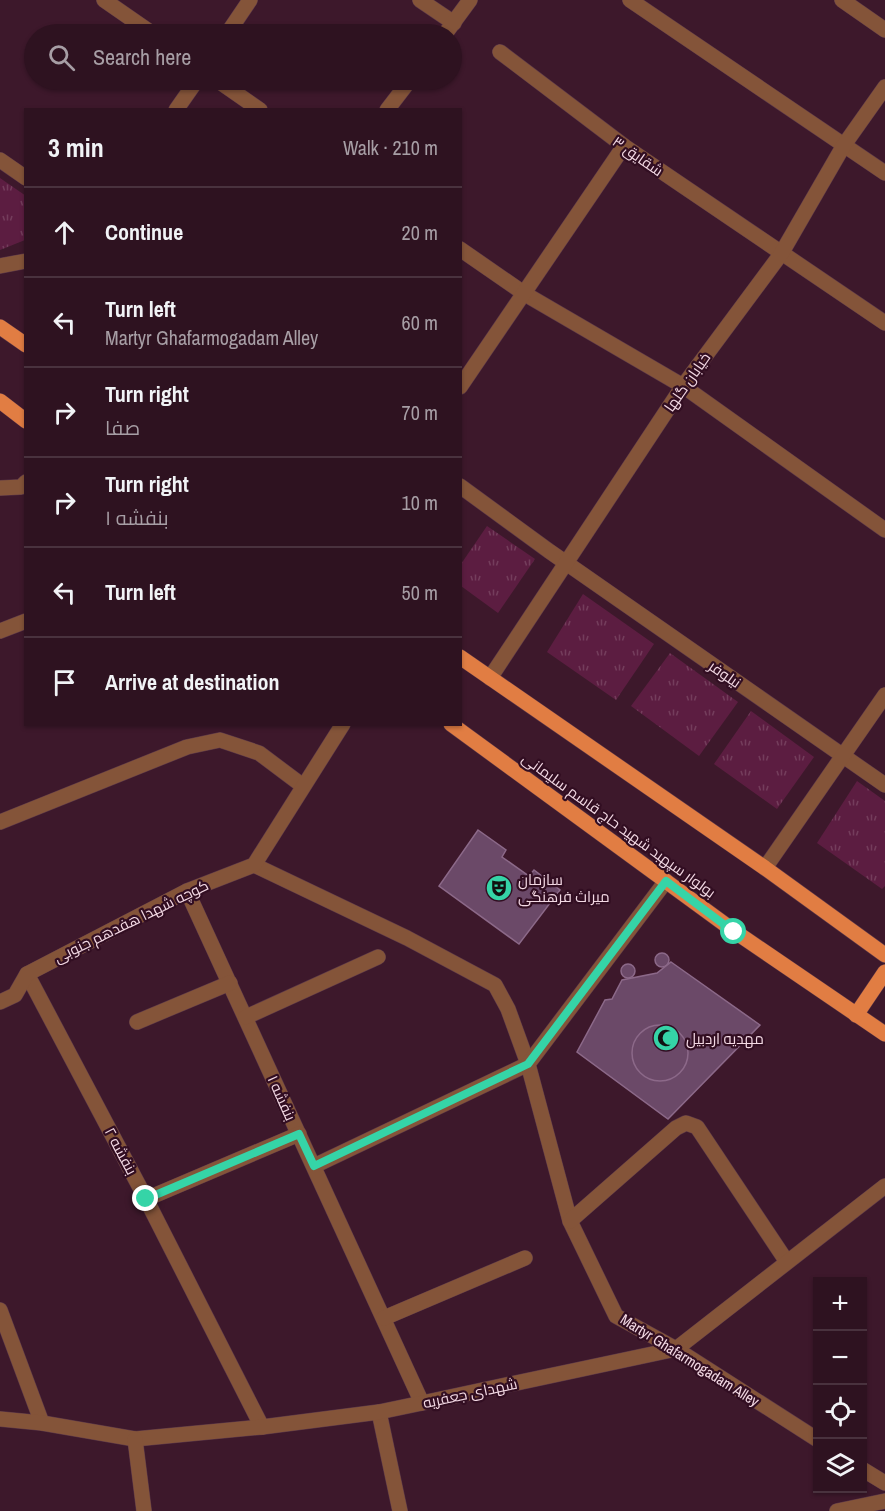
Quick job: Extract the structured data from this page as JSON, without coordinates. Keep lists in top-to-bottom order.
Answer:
{
  "streets": {
    "main road": ["بولوار سپهبد شهید حاج قاسم سلیمانی"],
    "street": [
      "شقایق ۳",
      "خیابان گلها",
      "نیلوفر",
      "کوچه شهدا هفدهم جنوبی",
      "بنفشه ۱",
      "بنفشه ۲",
      "Martyr Ghafarmogadam Alley",
      "شهدای جعفریه"
    ]
  },
  "crossings": [
    ["شقایق ۳", "خیابان گلها"],
    ["خیابان گلها", "نیلوفر"],
    ["کوچه شهدا هفدهم جنوبی", "بنفشه ۱"],
    ["کوچه شهدا هفدهم جنوبی", "بنفشه ۲"],
    ["کوچه شهدا هفدهم جنوبی", "Martyr Ghafarmogadam Alley"],
    ["بنفشه ۱", "شهدای جعفریه"],
    ["بنفشه ۲", "شهدای جعفریه"],
    ["Martyr Ghafarmogadam Alley", "شهدای جعفریه"]
  ],
  "places": {
    "theatre": ["سازمان میراث فرهنگی"],
    "mosque": ["مهدیه اردبیل"]
  },
  "page": {
    "search": "Search here",
    "heading": ["3 min", "Walk · 210 m"],
    "list": [
      ["Continue", "20 m"],
      ["Turn left", "Martyr Ghafarmogadam Alley", "60 m"],
      ["Turn right", "صفا", "70 m"],
      ["Turn right", "بنفشه ۱", "10 m"],
      ["Turn left", "50 m"],
      "Arrive at destination"
    ],
    "map_buttons": ["+", "−"]
  }
}
